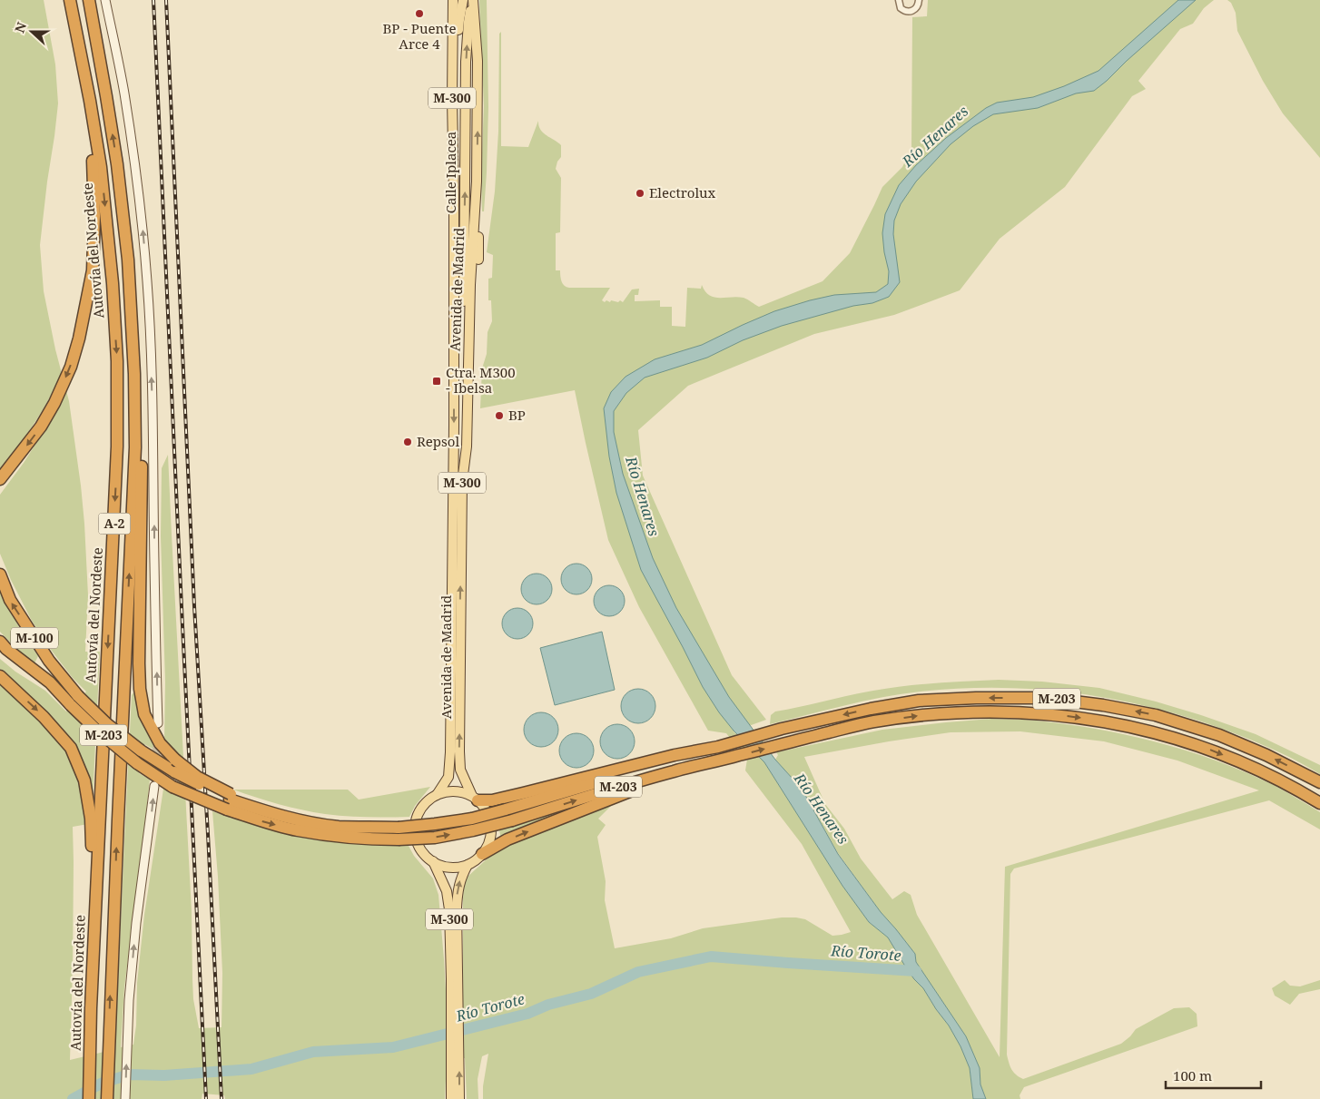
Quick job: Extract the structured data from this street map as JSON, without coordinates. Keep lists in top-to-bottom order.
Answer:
{
  "streets": {
    "highway": [
      "Autovía del Nordeste",
      "A-2",
      "M-100",
      "M-203"
    ],
    "main road": ["M-300", "Calle Iplacea", "Avenida de Madrid"]
  },
  "crossings": [
    ["M-300", "Avenida de Madrid"],
    ["M-300", "M-203"],
    ["Calle Iplacea", "Avenida de Madrid"],
    ["Autovía del Nordeste", "A-2"],
    ["Avenida de Madrid", "M-203"],
    ["A-2", "M-100"],
    ["A-2", "M-203"],
    ["M-100", "M-203"]
  ],
  "water": ["Río Henares", "Río Torote"],
  "places": {
    "other": [
      "BP - Puente Arce 4",
      "Electrolux",
      "BP",
      "Repsol"
    ],
    "transit": ["Ctra. M300 - Ibelsa"]
  },
  "scale_bar": "100 m",
  "north": "left"
}
